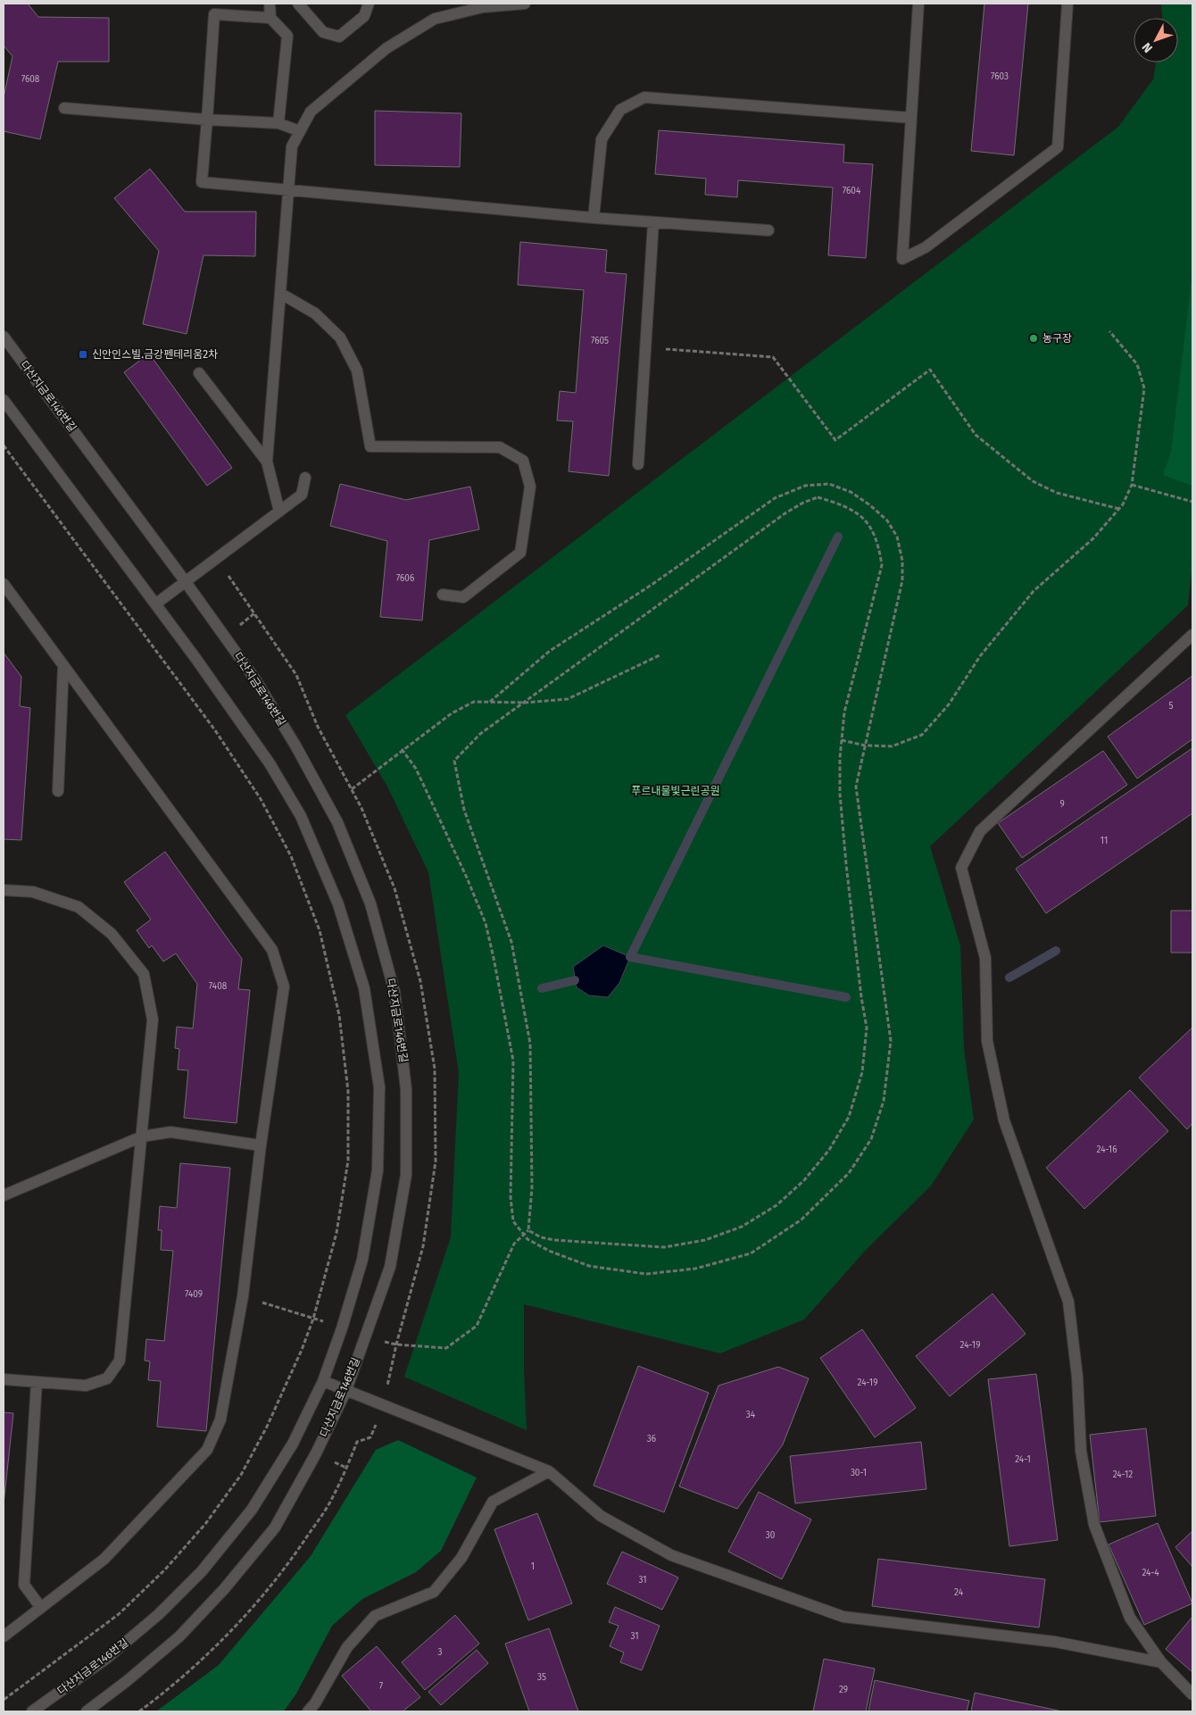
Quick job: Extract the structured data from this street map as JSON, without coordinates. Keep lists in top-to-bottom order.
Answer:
{
  "streets": {
    "street": ["다산지금로146번길"]
  },
  "parks": ["푸르내물빛근린공원"],
  "places": {
    "other": ["농구장"],
    "transit": ["신안인스빌.금강펜테리움2차"]
  },
  "house_numbers": [
    "7603",
    "7608",
    "7604",
    "7605",
    "7606",
    "5",
    "9",
    "11",
    "7408",
    "24-16",
    "7409",
    "24-19",
    "24-19",
    "34",
    "36",
    "24-1",
    "30-1",
    "24-12",
    "30",
    "1",
    "24-4",
    "31",
    "24",
    "31",
    "3",
    "35",
    "7",
    "29"
  ],
  "north": "bottom left"
}
